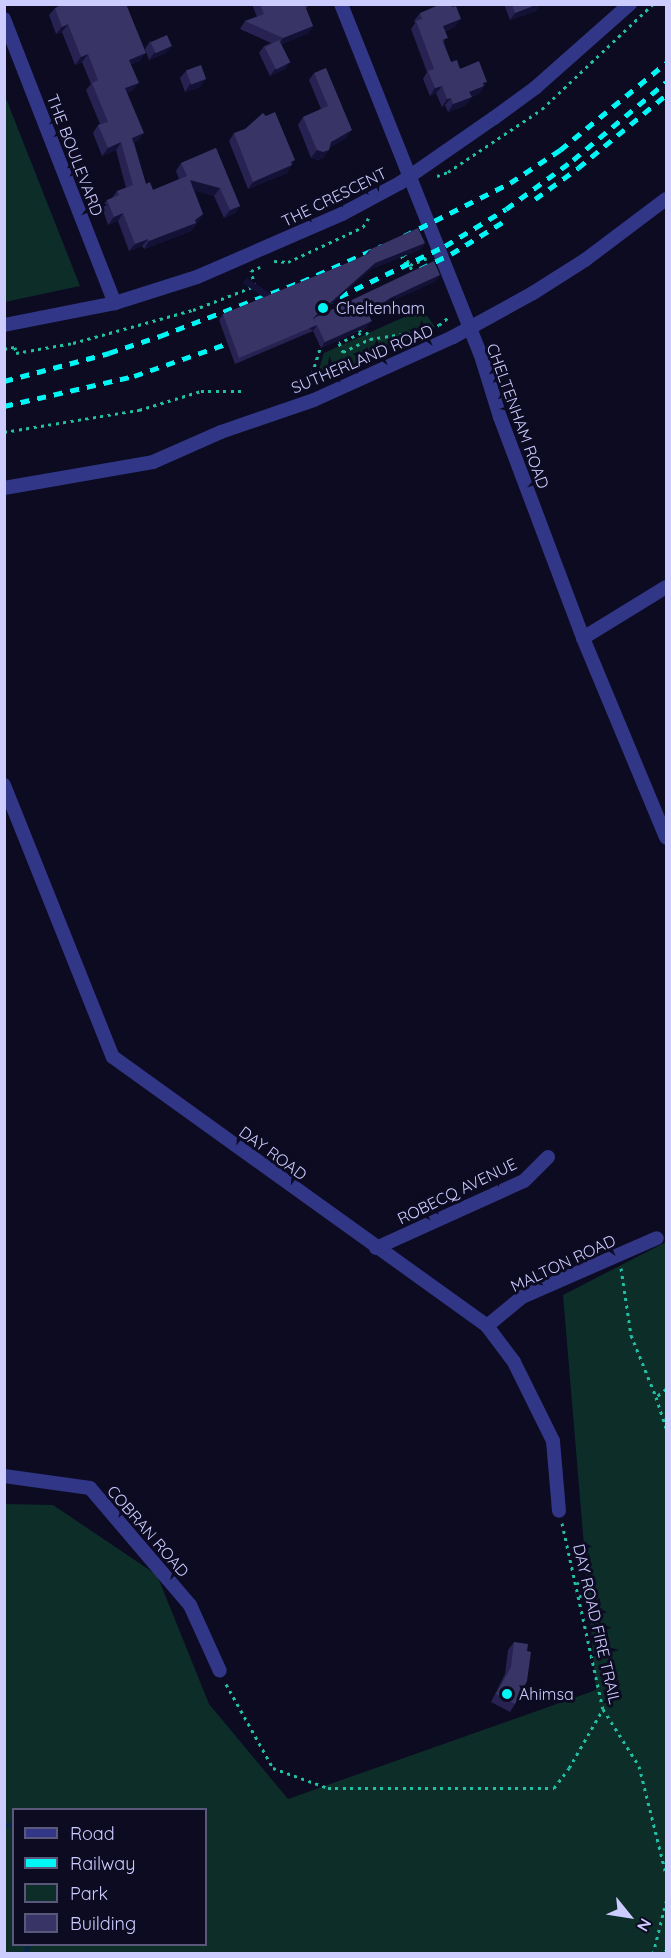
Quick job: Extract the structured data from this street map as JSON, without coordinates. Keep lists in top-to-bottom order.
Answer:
{
  "streets": {
    "street": [
      "THE BOULEVARD",
      "THE CRESCENT",
      "SUTHERLAND ROAD",
      "CHELTENHAM ROAD",
      "DAY ROAD",
      "ROBECQ AVENUE",
      "MALTON ROAD",
      "COBRAN ROAD"
    ],
    "path": ["DAY ROAD FIRE TRAIL"]
  },
  "crossings": [
    ["THE BOULEVARD", "THE CRESCENT"],
    ["THE CRESCENT", "CHELTENHAM ROAD"],
    ["SUTHERLAND ROAD", "CHELTENHAM ROAD"],
    ["DAY ROAD", "ROBECQ AVENUE"],
    ["DAY ROAD", "MALTON ROAD"],
    ["DAY ROAD", "DAY ROAD FIRE TRAIL"]
  ],
  "places": ["Cheltenham", "Ahimsa"],
  "legend": [
    "Road",
    "Railway",
    "Park",
    "Building"
  ],
  "north": "bottom right"
}
